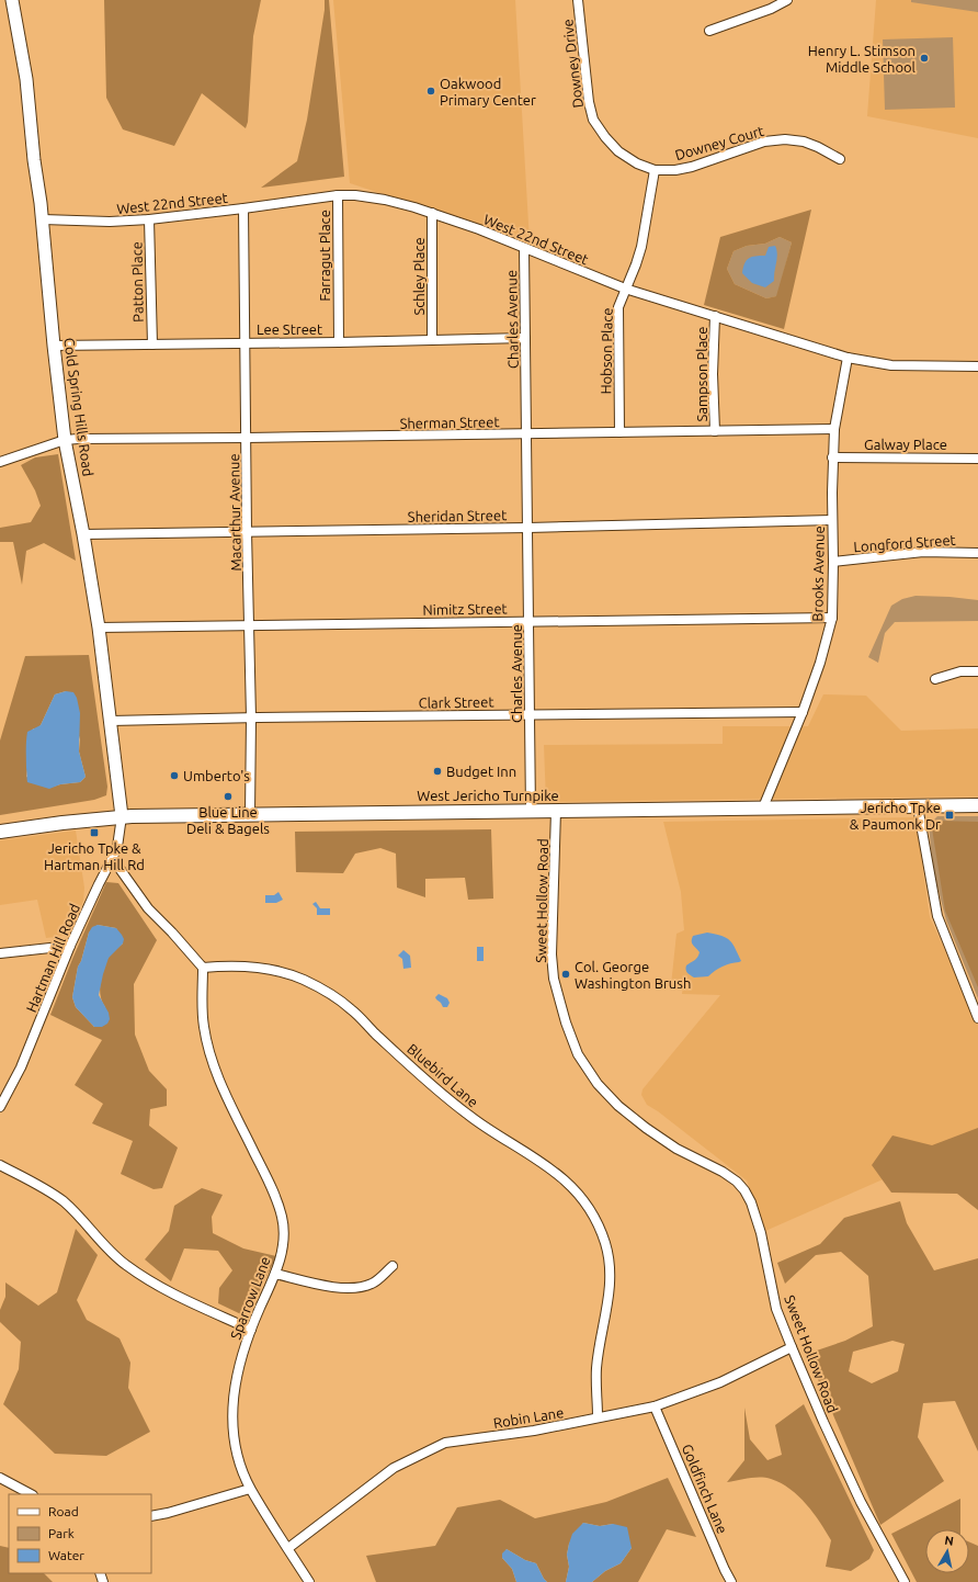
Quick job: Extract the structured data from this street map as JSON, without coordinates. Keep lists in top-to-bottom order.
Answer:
{
  "streets": {
    "main road": ["West Jericho Turnpike"],
    "street": [
      "Downey Drive",
      "Downey Court",
      "West 22nd Street",
      "Farragut Place",
      "Schley Place",
      "Patton Place",
      "Charles Avenue",
      "Lee Street",
      "Hobson Place",
      "Sampson Place",
      "Cold Spring Hills Road",
      "Sherman Street",
      "Galway Place",
      "Macarthur Avenue",
      "Sheridan Street",
      "Longford Street",
      "Brooks Avenue",
      "Nimitz Street",
      "Clark Street",
      "Sweet Hollow Road",
      "Hartman Hill Road",
      "Bluebird Lane",
      "Sparrow Lane",
      "Robin Lane",
      "Goldfinch Lane"
    ]
  },
  "crossings": [
    ["Downey Drive", "Downey Court"],
    ["Downey Drive", "Hobson Place"],
    ["Downey Court", "Hobson Place"],
    ["West 22nd Street", "Farragut Place"],
    ["West 22nd Street", "Schley Place"],
    ["West 22nd Street", "Patton Place"],
    ["West 22nd Street", "Charles Avenue"],
    ["West 22nd Street", "Hobson Place"],
    ["West 22nd Street", "Sampson Place"],
    ["West 22nd Street", "Cold Spring Hills Road"],
    ["West 22nd Street", "Macarthur Avenue"],
    ["West 22nd Street", "Brooks Avenue"],
    ["Farragut Place", "Lee Street"],
    ["Schley Place", "Lee Street"],
    ["Patton Place", "Lee Street"],
    ["Charles Avenue", "Lee Street"],
    ["Charles Avenue", "Sherman Street"],
    ["Charles Avenue", "Sheridan Street"],
    ["Charles Avenue", "Nimitz Street"],
    ["Charles Avenue", "Clark Street"],
    ["Charles Avenue", "West Jericho Turnpike"],
    ["Lee Street", "Cold Spring Hills Road"],
    ["Lee Street", "Macarthur Avenue"],
    ["Hobson Place", "Sherman Street"],
    ["Sampson Place", "Sherman Street"],
    ["Cold Spring Hills Road", "Sherman Street"],
    ["Cold Spring Hills Road", "Sheridan Street"],
    ["Cold Spring Hills Road", "Nimitz Street"],
    ["Cold Spring Hills Road", "Clark Street"],
    ["Cold Spring Hills Road", "West Jericho Turnpike"],
    ["Cold Spring Hills Road", "Hartman Hill Road"],
    ["Sherman Street", "Macarthur Avenue"],
    ["Sherman Street", "Brooks Avenue"],
    ["Galway Place", "Brooks Avenue"],
    ["Macarthur Avenue", "Sheridan Street"],
    ["Macarthur Avenue", "Nimitz Street"],
    ["Macarthur Avenue", "Clark Street"],
    ["Macarthur Avenue", "West Jericho Turnpike"],
    ["Sheridan Street", "Brooks Avenue"],
    ["Longford Street", "Brooks Avenue"],
    ["Brooks Avenue", "Nimitz Street"],
    ["Brooks Avenue", "Clark Street"],
    ["Brooks Avenue", "West Jericho Turnpike"],
    ["West Jericho Turnpike", "Sweet Hollow Road"],
    ["West Jericho Turnpike", "Hartman Hill Road"],
    ["Sweet Hollow Road", "Robin Lane"],
    ["Bluebird Lane", "Sparrow Lane"],
    ["Bluebird Lane", "Robin Lane"],
    ["Sparrow Lane", "Robin Lane"],
    ["Robin Lane", "Goldfinch Lane"]
  ],
  "places": {
    "other": [
      "Henry L. Stimson Middle School",
      "Oakwood Primary Center",
      "Budget Inn",
      "Umberto's",
      "Blue Line Deli & Bagels",
      "Col. George Washington Brush"
    ],
    "transit": ["Jericho Tpke & Paumonk Dr", "Jericho Tpke & Hartman Hill Rd"]
  },
  "legend": ["Road", "Park", "Water"],
  "north": "top"
}
